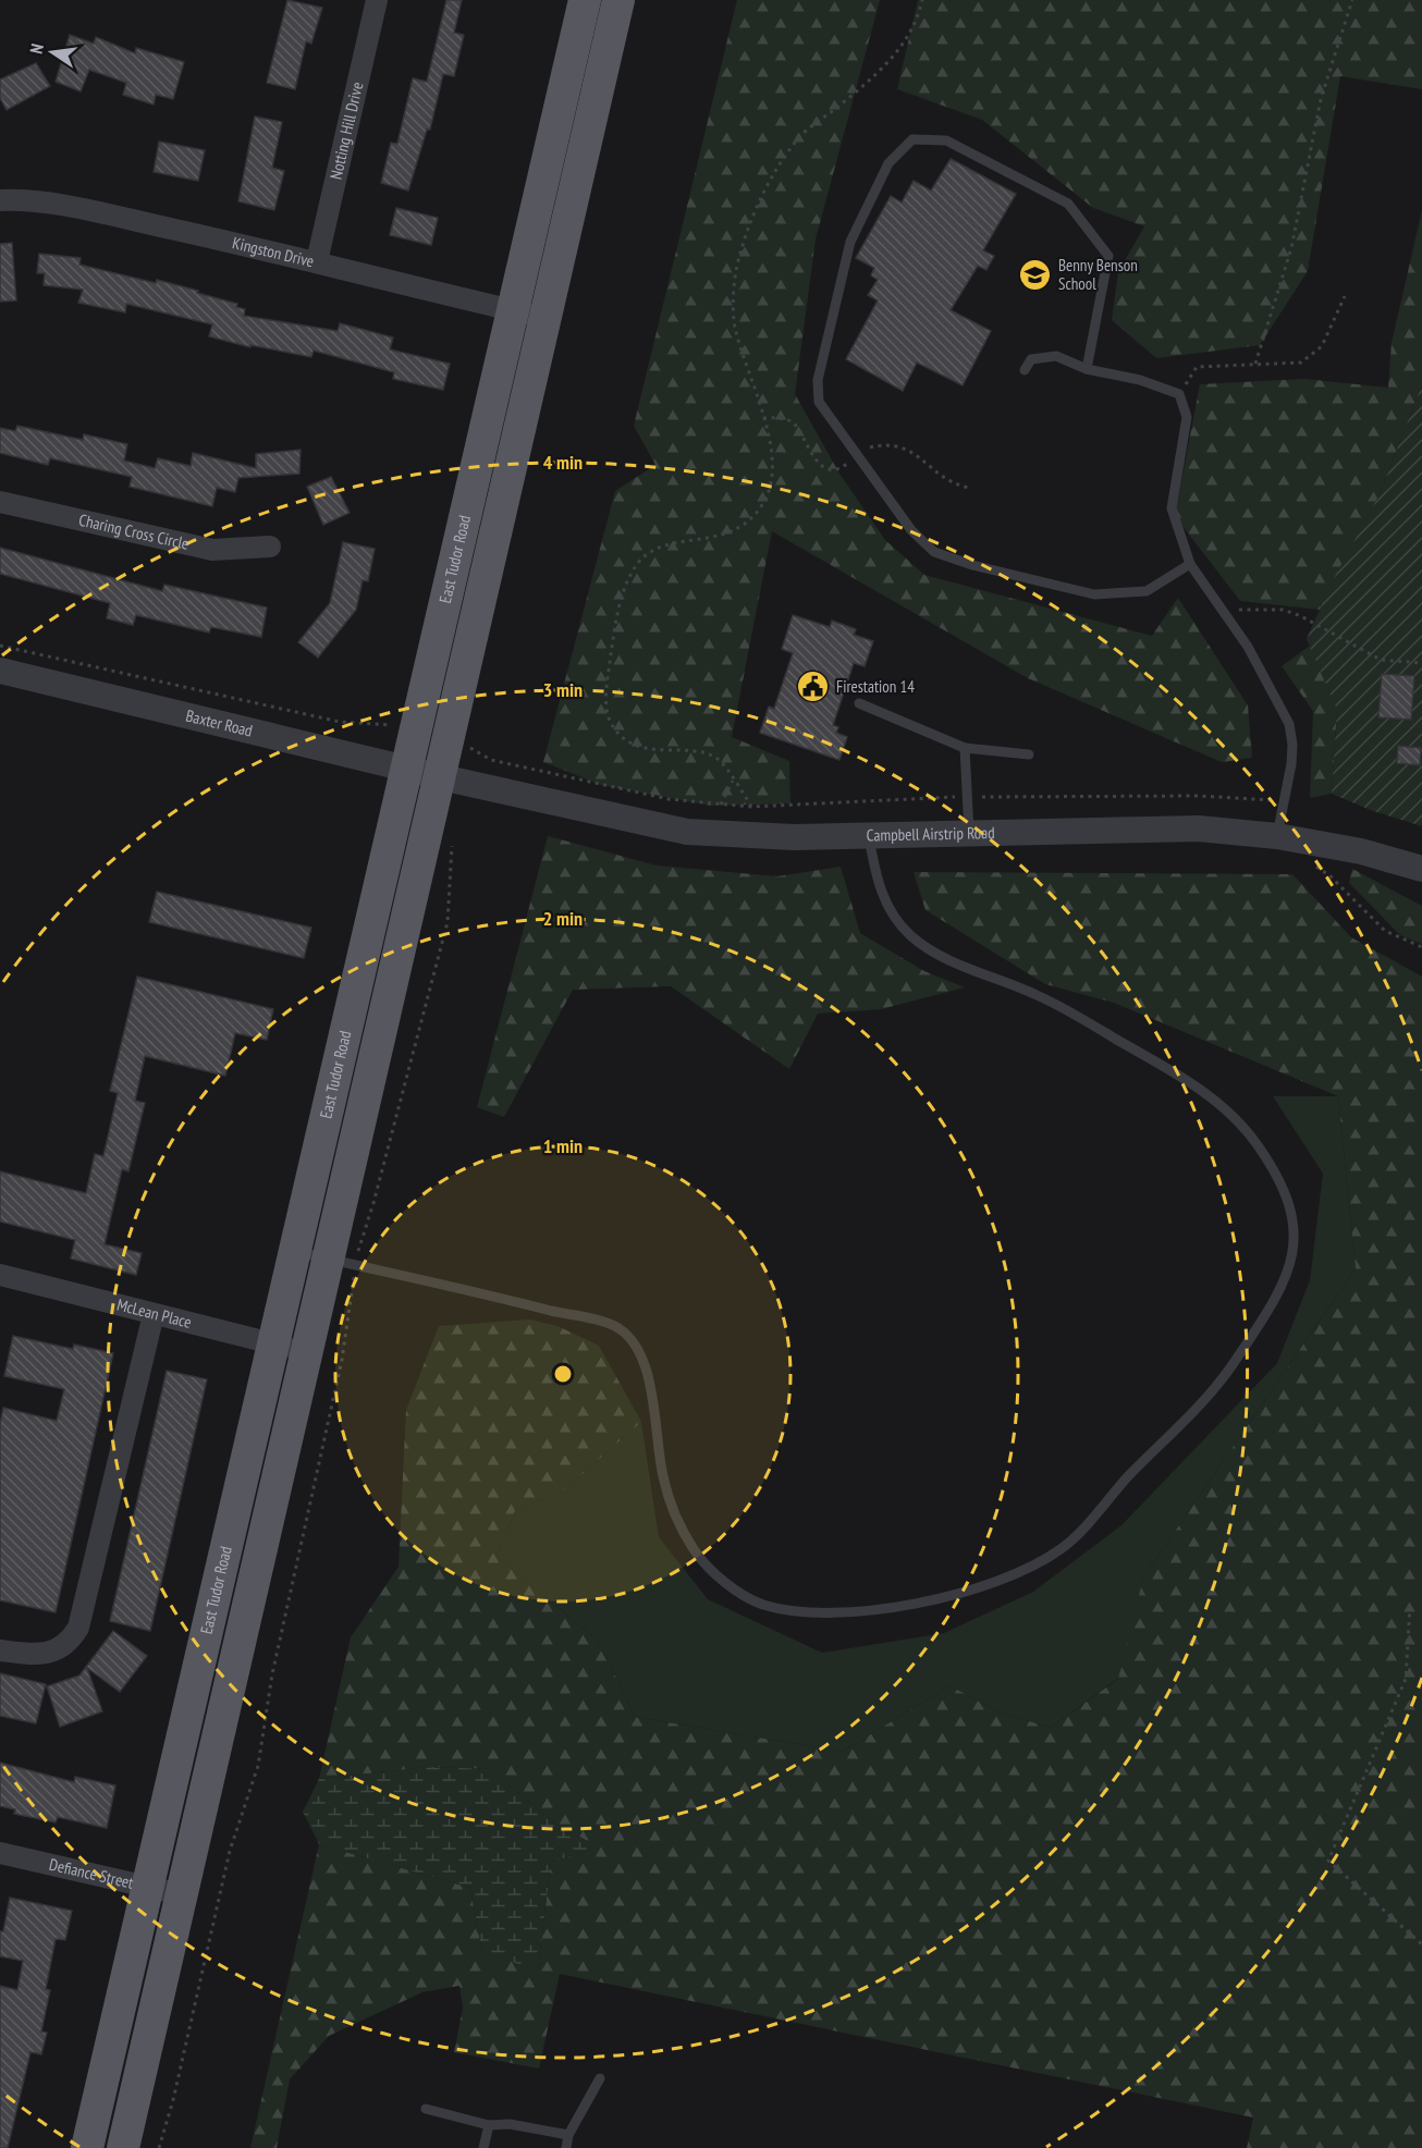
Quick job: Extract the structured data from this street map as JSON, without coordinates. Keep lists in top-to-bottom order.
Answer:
{
  "streets": {
    "main road": ["East Tudor Road"],
    "street": [
      "Notting Hill Drive",
      "Kingston Drive",
      "Charing Cross Circle",
      "Baxter Road",
      "Campbell Airstrip Road",
      "McLean Place",
      "Defiance Street"
    ]
  },
  "crossings": [
    ["Notting Hill Drive", "Kingston Drive"],
    ["Kingston Drive", "East Tudor Road"],
    ["East Tudor Road", "Baxter Road"],
    ["East Tudor Road", "Campbell Airstrip Road"],
    ["East Tudor Road", "McLean Place"],
    ["East Tudor Road", "Defiance Street"],
    ["Baxter Road", "Campbell Airstrip Road"]
  ],
  "places": {
    "school or university": ["Benny Benson School"],
    "public building": ["Firestation 14"]
  },
  "north": "left",
  "rings": [
    "4 min",
    "3 min",
    "2 min",
    "1 min"
  ]
}
